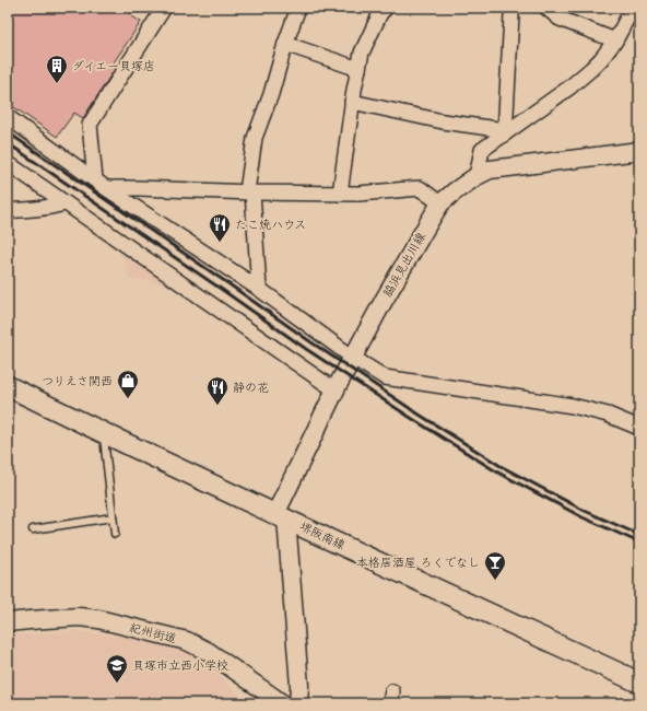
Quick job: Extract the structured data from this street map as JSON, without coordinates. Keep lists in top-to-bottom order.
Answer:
{
  "streets": {
    "main road": ["堺阪南線"],
    "street": ["脇浜見出川線", "紀州街道"]
  },
  "crossings": [
    ["脇浜見出川線", "堺阪南線"]
  ],
  "places": {
    "building": ["ダイエー貝塚店"],
    "restaurant": ["たこ焼ハウス", "静の花"],
    "shop": ["つりえさ関西"],
    "bar": ["本格居酒屋 ろくでなし"],
    "school or university": ["貝塚市立西小学校"]
  }
}
